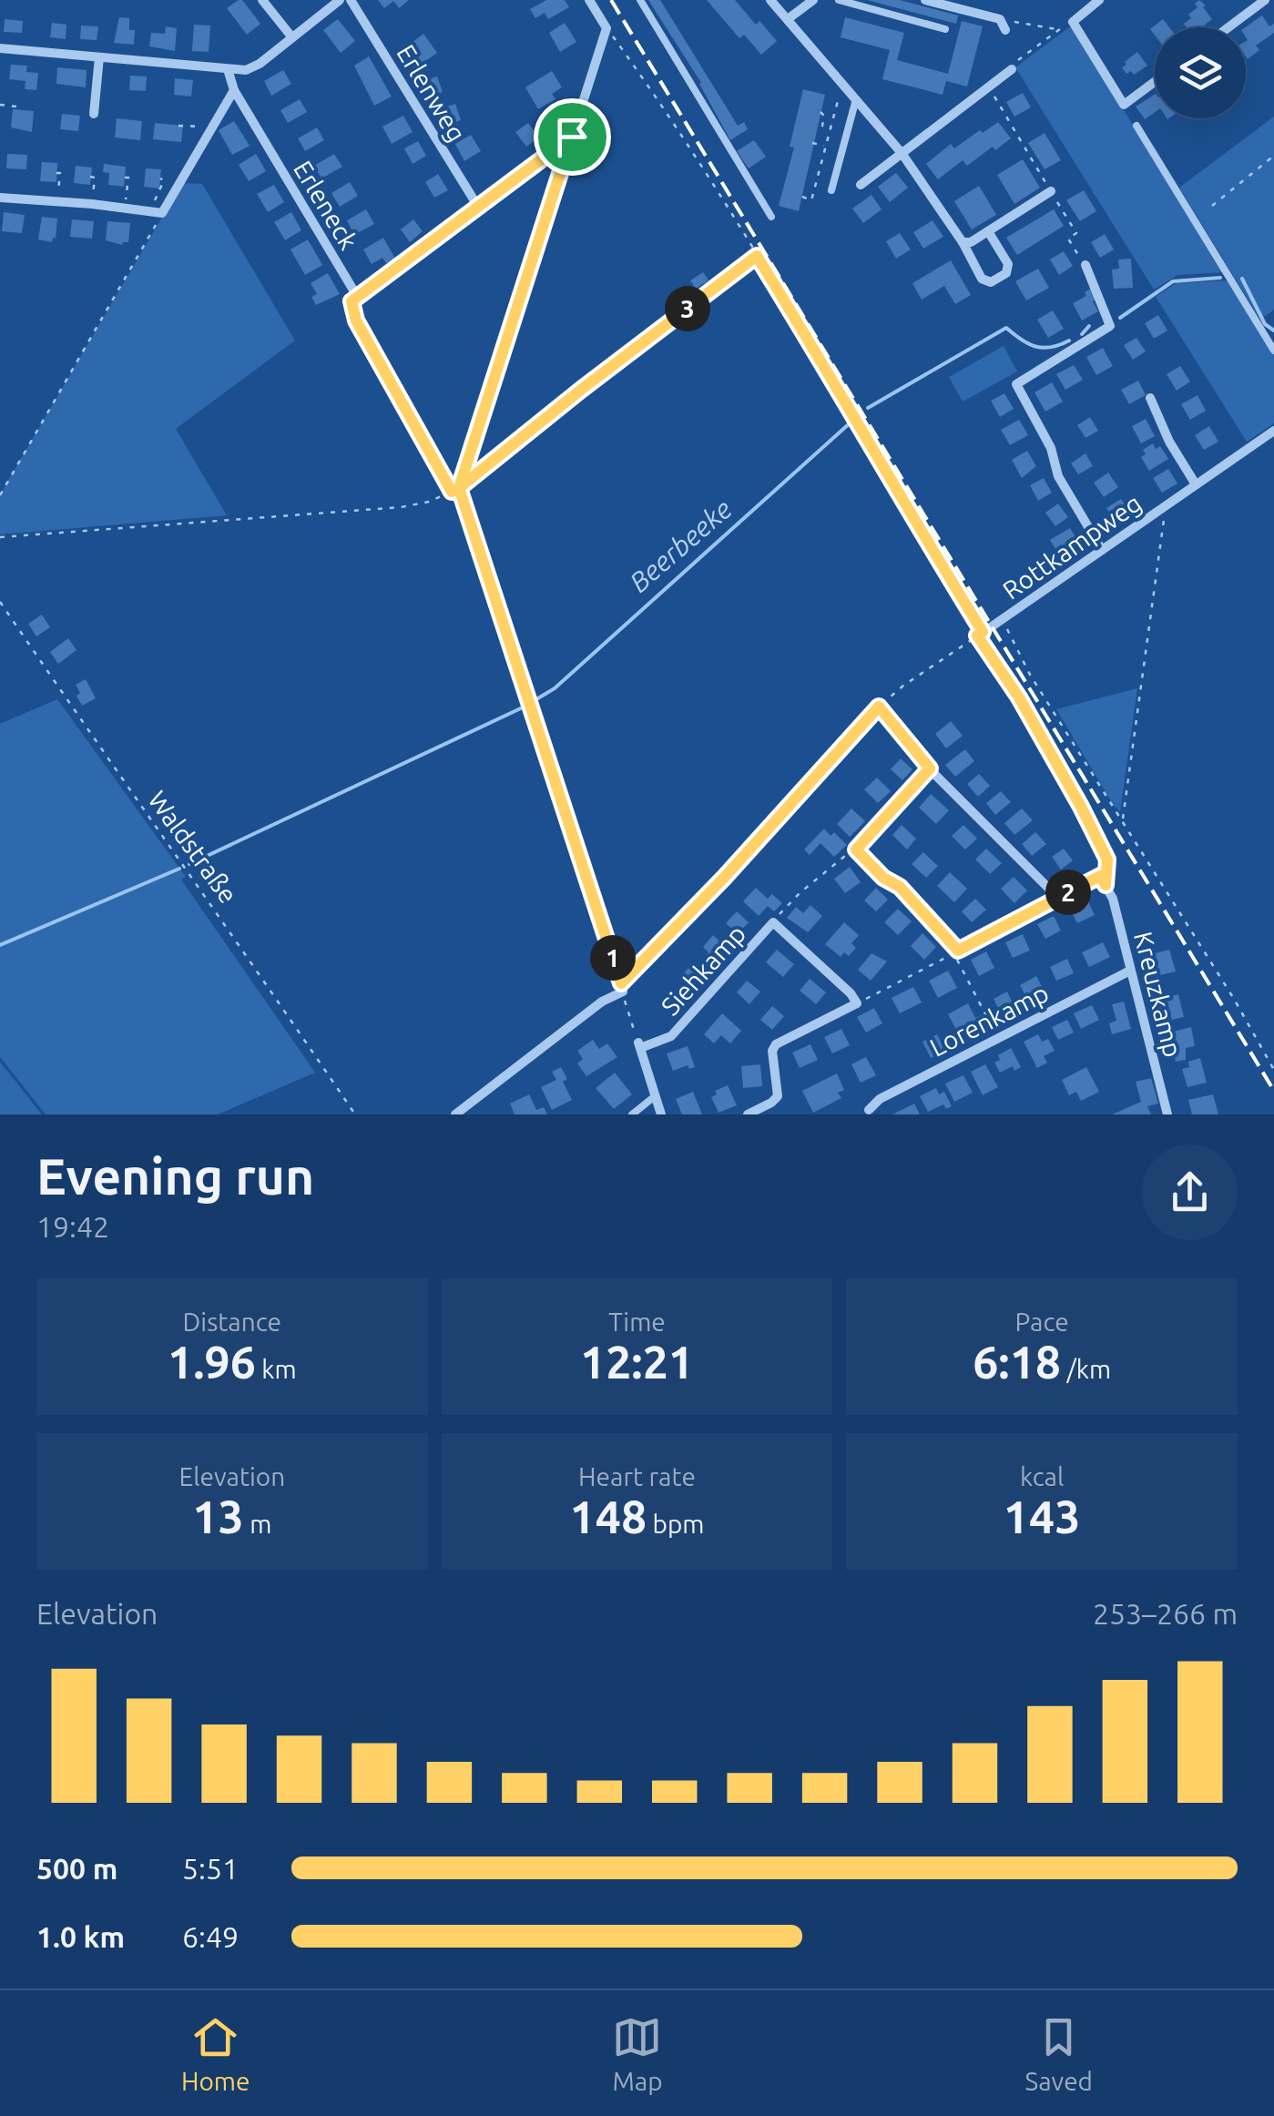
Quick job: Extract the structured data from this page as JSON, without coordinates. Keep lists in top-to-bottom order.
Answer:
{
  "streets": {
    "street": [
      "Erlenweg",
      "Erleneck",
      "Rottkampweg",
      "Siehkamp",
      "Kreuzkamp",
      "Lorenkamp"
    ],
    "path": ["Waldstraße"]
  },
  "crossings": [
    ["Kreuzkamp", "Lorenkamp"]
  ],
  "water": ["Beerbeeke"],
  "page": {
    "pins": ["3", "2", "1"],
    "heading": ["Evening run", "19:42"],
    "stats": [
      ["Distance", "1.96 km"],
      ["Time", "12:21"],
      ["Pace", "6:18 /km"],
      ["Elevation", "13 m"],
      ["Heart rate", "148 bpm"],
      ["kcal", "143"]
    ],
    "chart": ["Elevation", "253–266 m"],
    "list": [
      {
        "name": "500 m",
        "note": "5:51"
      },
      {
        "name": "1.0 km",
        "note": "6:49"
      }
    ],
    "tabs": ["Home", "Map", "Saved"]
  }
}
